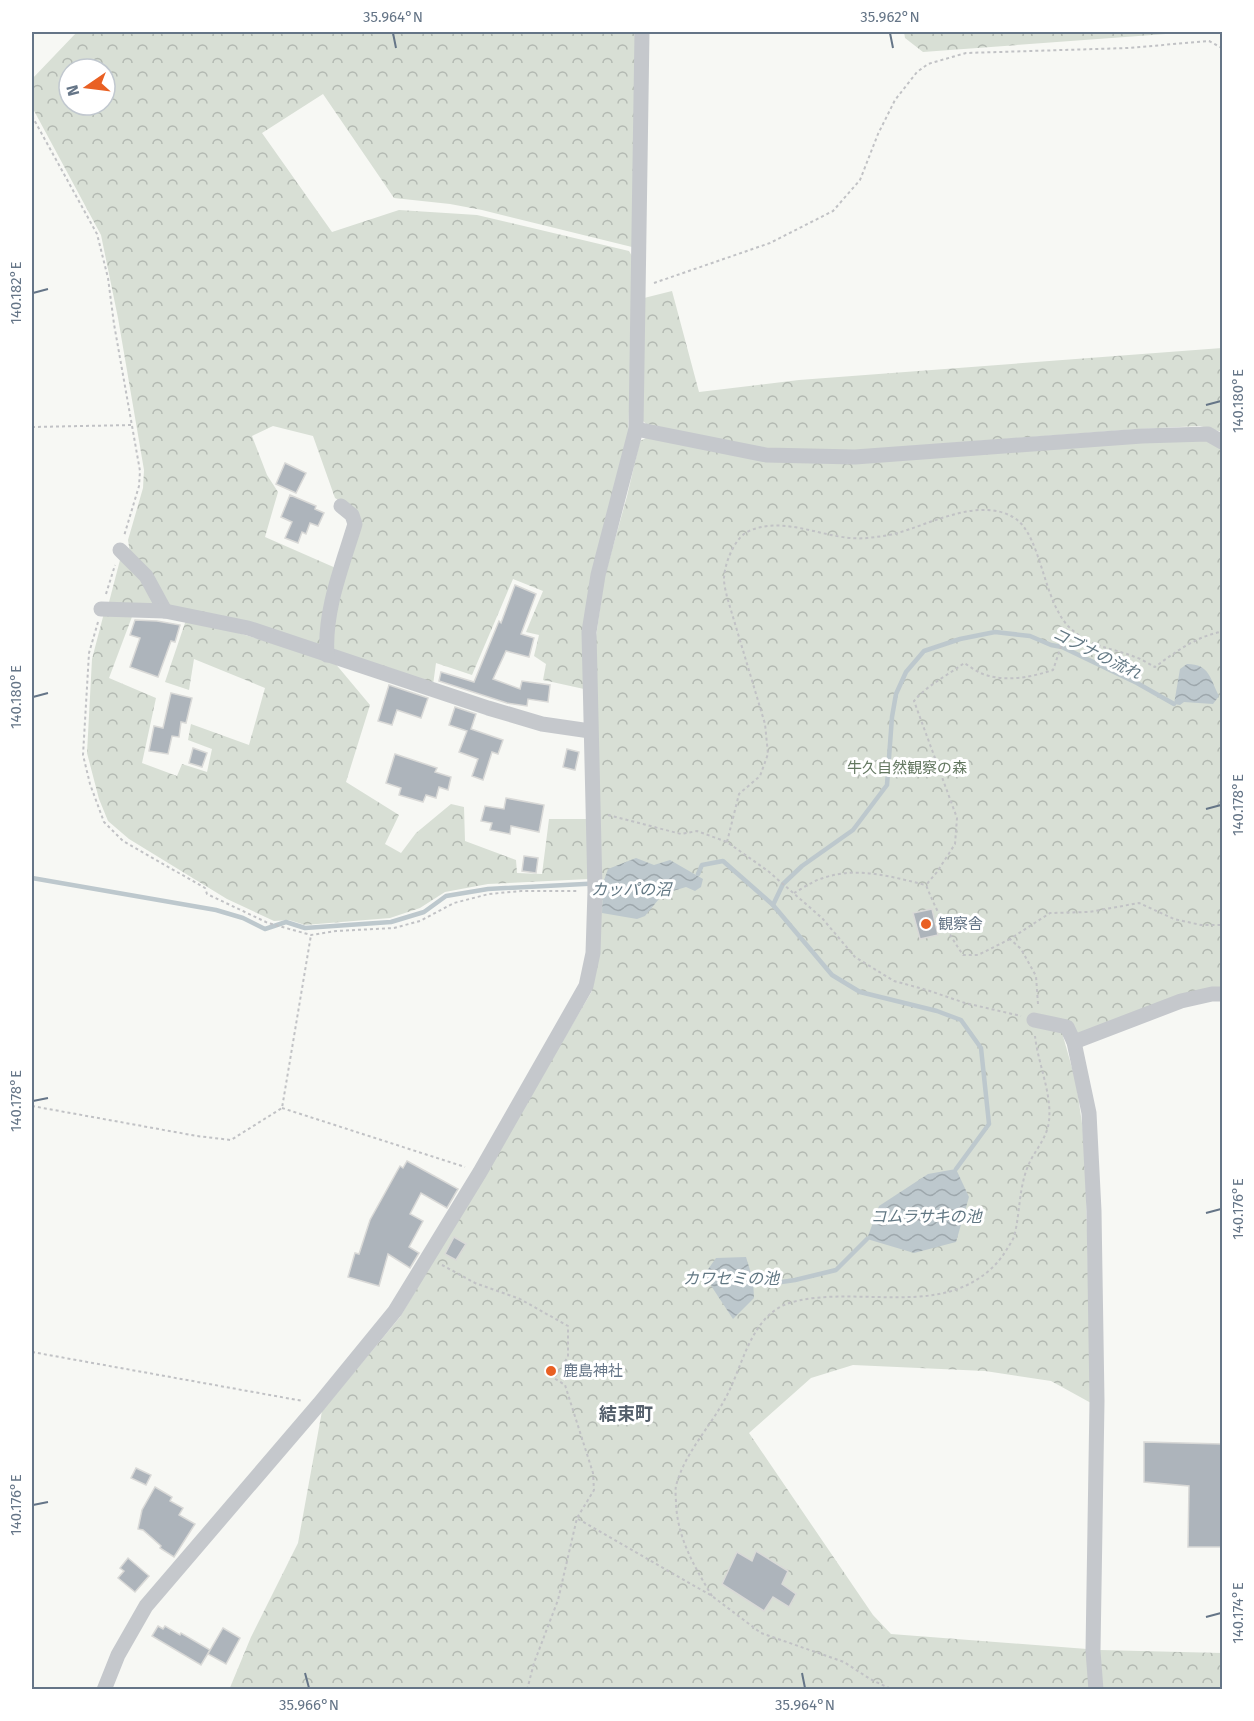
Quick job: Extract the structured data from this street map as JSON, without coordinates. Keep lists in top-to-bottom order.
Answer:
{
  "districts": ["結束町"],
  "water": [
    "コブナの流れ",
    "カッパの沼",
    "コムラサキの池",
    "カワセミの池"
  ],
  "parks": ["牛久自然観察の森"],
  "places": ["観察舎", "鹿島神社"],
  "north": "left",
  "coordinates": [
    "35.964°N",
    "35.962°N",
    "140.182°E",
    "140.180°E",
    "140.178°E",
    "140.176°E",
    "140.174°E",
    "35.966°N"
  ]
}
